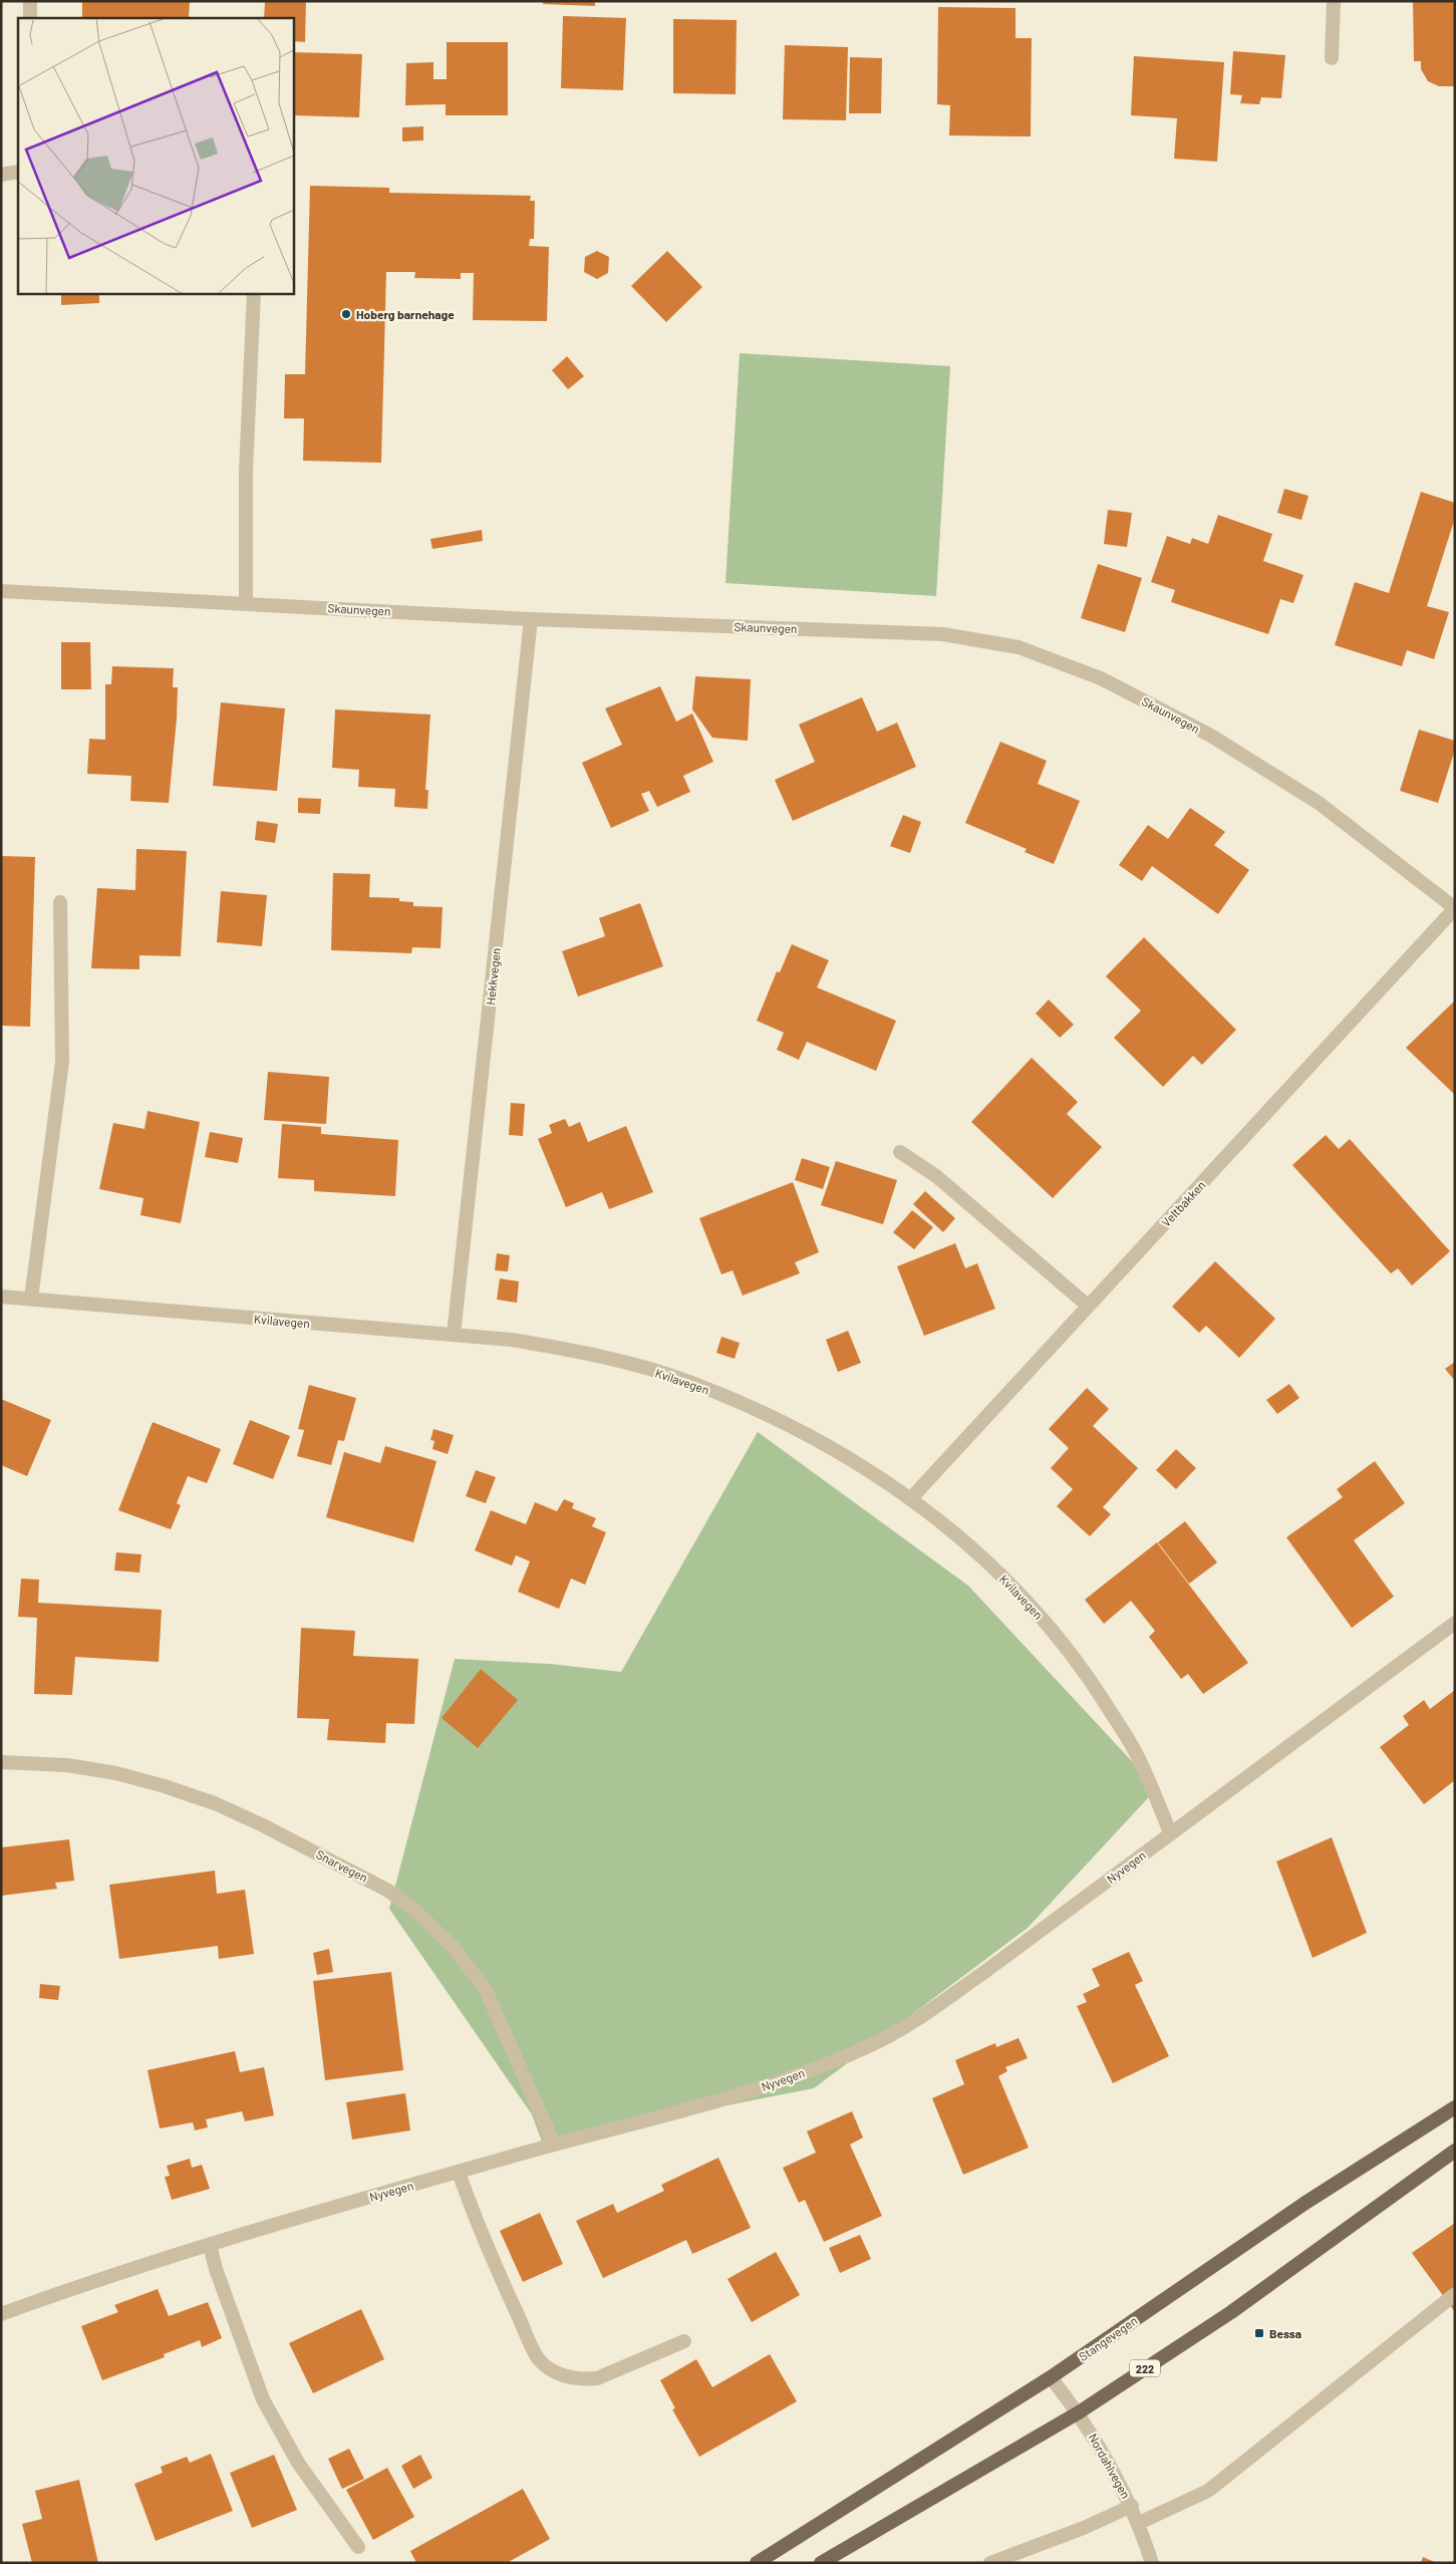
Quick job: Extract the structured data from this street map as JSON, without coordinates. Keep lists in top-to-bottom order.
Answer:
{
  "streets": {
    "main road": ["Stangevegen", "222"],
    "street": [
      "Skaunvegen",
      "Hekkvegen",
      "Veltbakken",
      "Kvilavegen",
      "Snarvegen",
      "Nyvegen",
      "Nordahlvegen"
    ]
  },
  "crossings": [
    ["Skaunvegen", "Hekkvegen"],
    ["Skaunvegen", "Veltbakken"],
    ["Hekkvegen", "Kvilavegen"],
    ["Veltbakken", "Kvilavegen"],
    ["Kvilavegen", "Nyvegen"],
    ["Snarvegen", "Nyvegen"],
    ["Stangevegen", "Nordahlvegen"],
    ["222", "Nordahlvegen"]
  ],
  "places": {
    "other": ["Hoberg barnehage"],
    "transit": ["Bessa"]
  }
}
